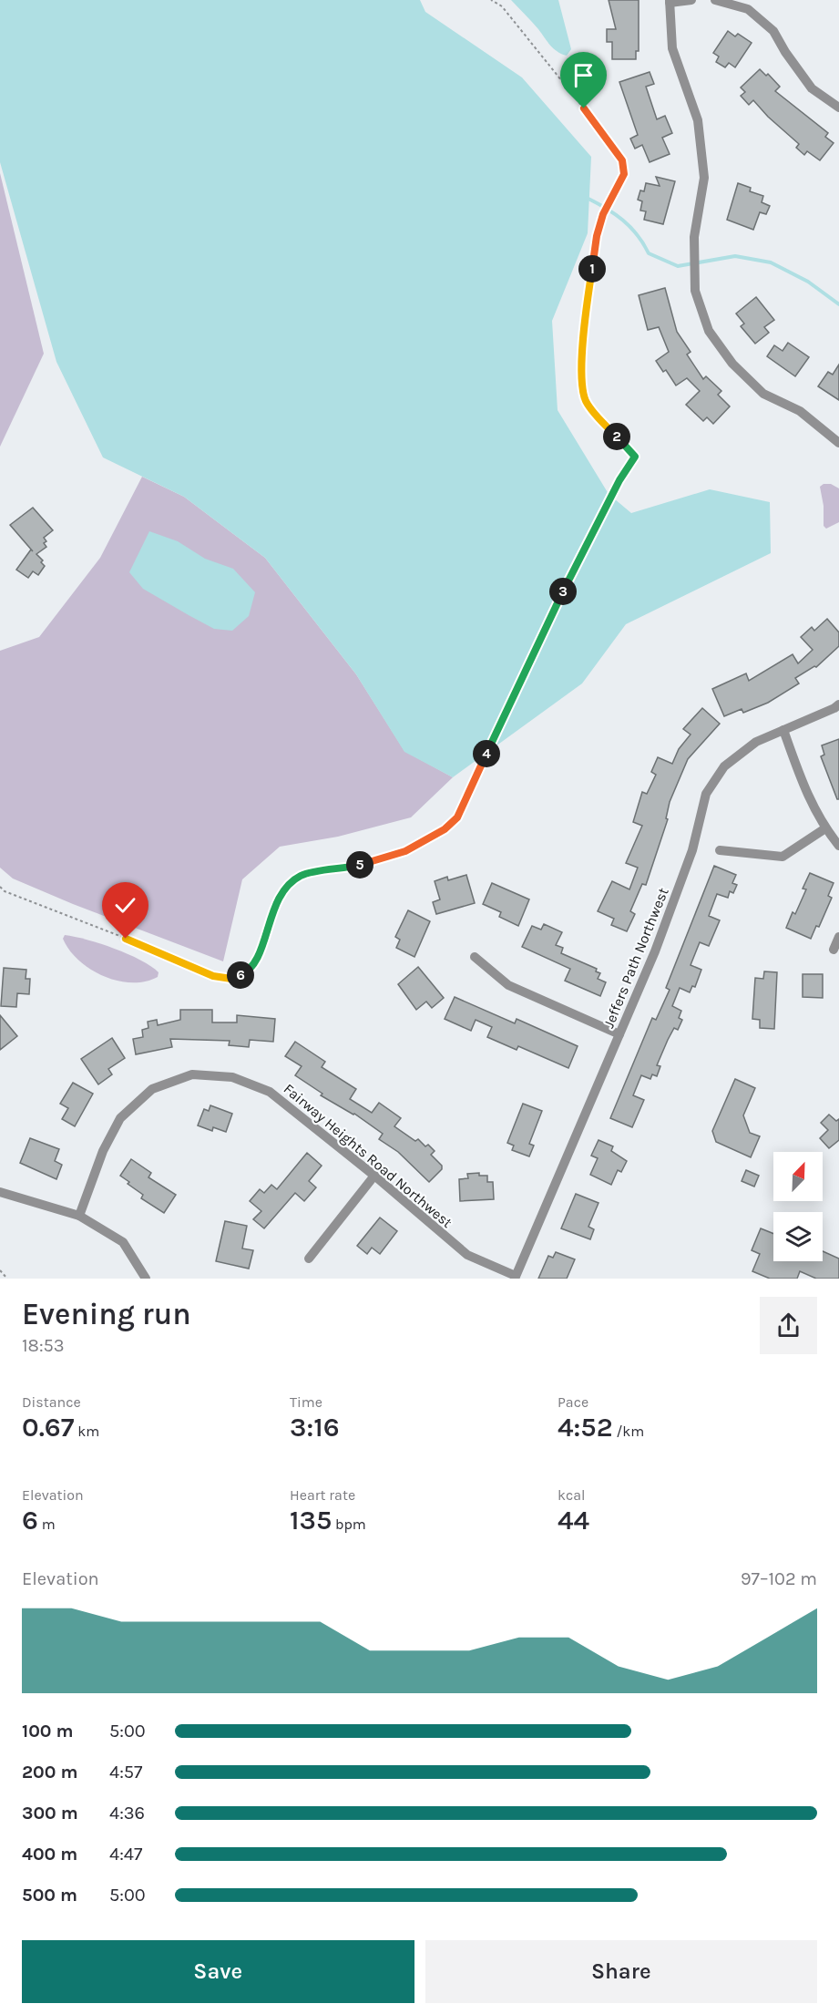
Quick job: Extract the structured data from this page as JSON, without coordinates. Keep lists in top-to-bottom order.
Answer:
{
  "streets": {
    "street": ["Jeffers Path Northwest", "Fairway Heights Road Northwest"]
  },
  "crossings": [
    ["Jeffers Path Northwest", "Fairway Heights Road Northwest"]
  ],
  "north": "top right",
  "page": {
    "pins": [
      "1",
      "2",
      "3",
      "4",
      "5",
      "6"
    ],
    "heading": ["Evening run", "18:53"],
    "stats": [
      ["Distance", "0.67 km"],
      ["Time", "3:16"],
      ["Pace", "4:52 /km"],
      ["Elevation", "6 m"],
      ["Heart rate", "135 bpm"],
      ["kcal", "44"]
    ],
    "chart": ["Elevation", "97–102 m"],
    "list": [
      {
        "name": "100 m",
        "note": "5:00"
      },
      {
        "name": "200 m",
        "note": "4:57"
      },
      {
        "name": "300 m",
        "note": "4:36"
      },
      {
        "name": "400 m",
        "note": "4:47"
      },
      {
        "name": "500 m",
        "note": "5:00"
      }
    ],
    "buttons": ["Save", "Share"]
  }
}
